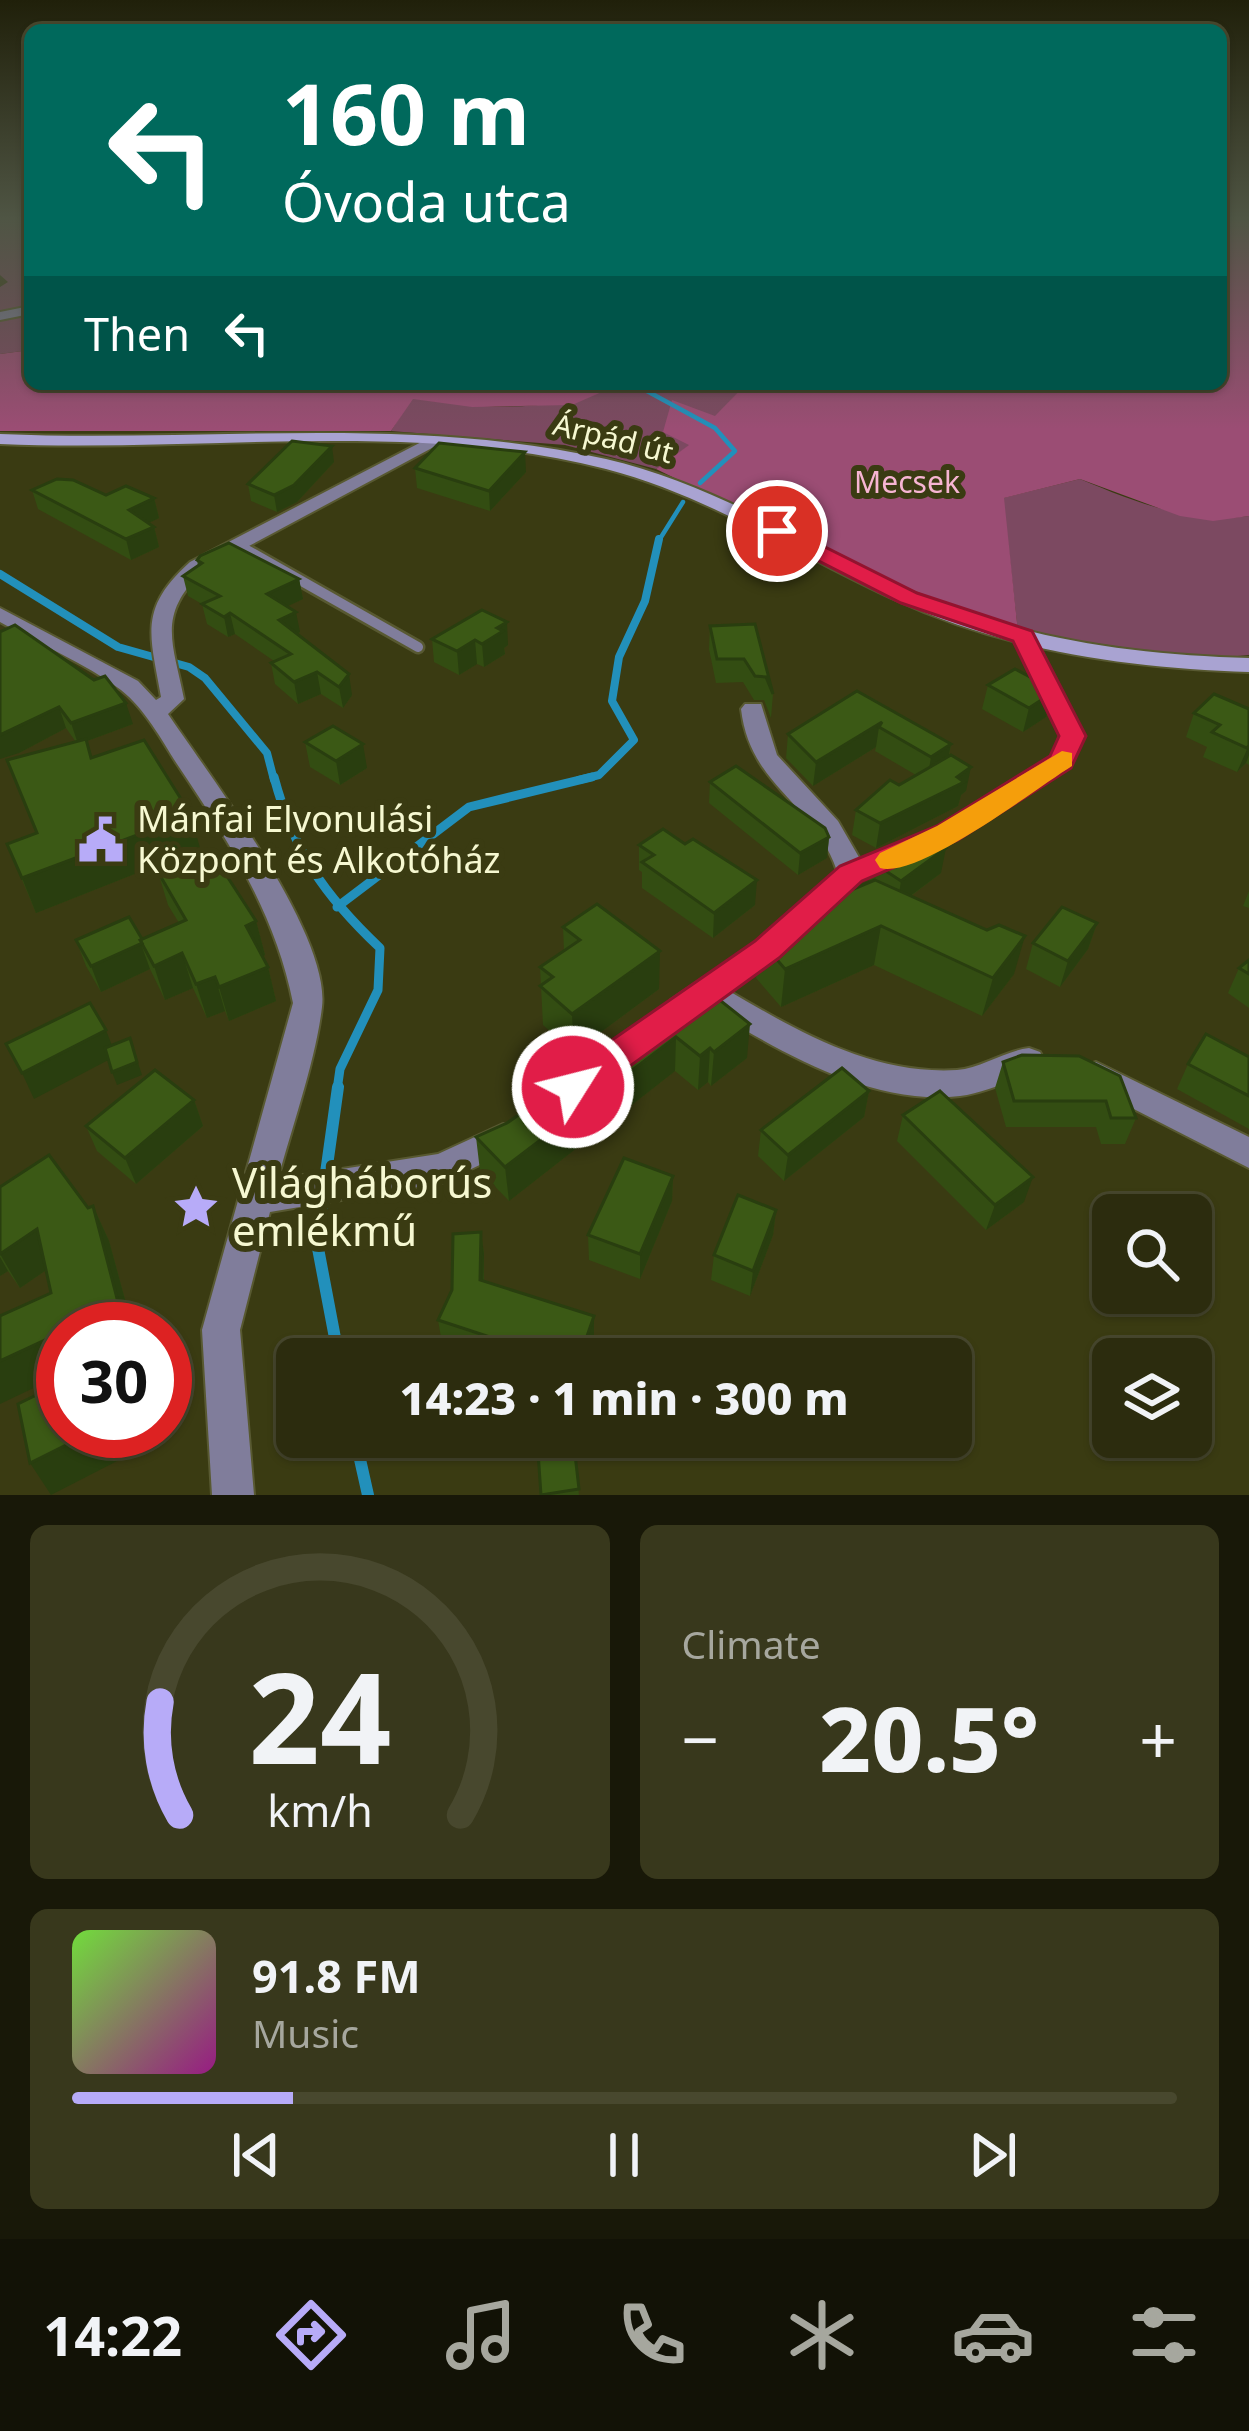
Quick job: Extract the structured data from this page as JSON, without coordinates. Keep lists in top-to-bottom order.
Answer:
{
  "streets": {
    "main road": ["Árpád út"]
  },
  "parks": ["Mecsek"],
  "places": {
    "public building": ["Mánfai Elvonulási Központ és Alkotóház"],
    "place": ["Világháborús emlékmű"]
  },
  "page": {
    "turn": ["160 m", "Óvoda utca"],
    "then": "Then",
    "limit": "30",
    "trip": "14:23 · 1 min · 300 m",
    "tile": "Climate",
    "heat": ["−", "20.5°", "+"],
    "song": ["91.8 FM", "Music"],
    "tabs": "14:22",
    "gauge": ["24", "km/h"]
  }
}
